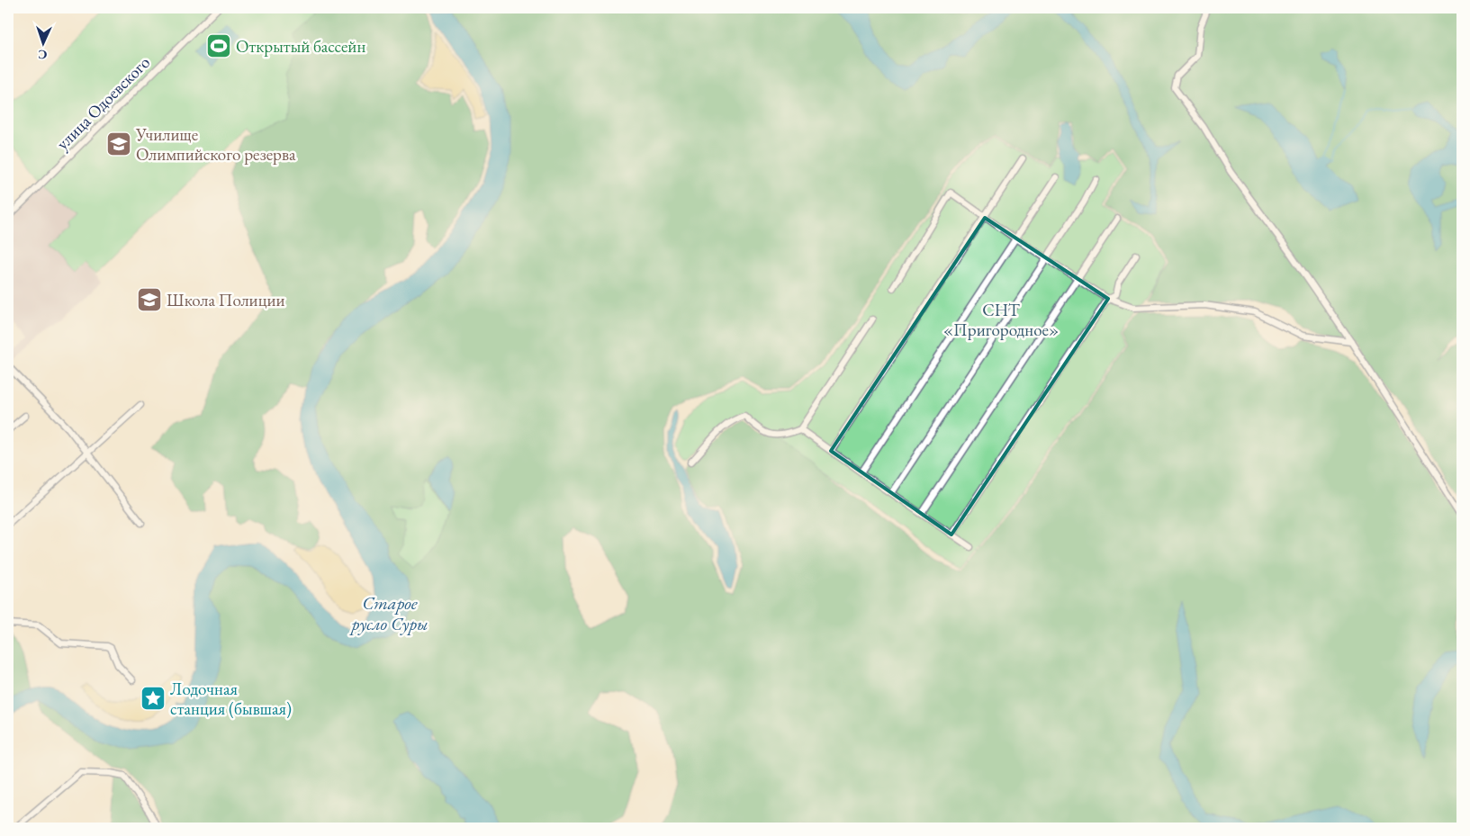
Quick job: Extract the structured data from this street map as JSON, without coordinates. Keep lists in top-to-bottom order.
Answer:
{
  "streets": {
    "street": ["улица Одоевского"]
  },
  "water": ["Старое русло Суры"],
  "parks": ["СНТ «Пригородное»"],
  "places": {
    "sports": ["Открытый бассейн"],
    "school or university": ["Училище Олимпийского резерва", "Школа Полиции"],
    "place": ["Лодочная станция (бывшая)"]
  },
  "north": "bottom"
}
